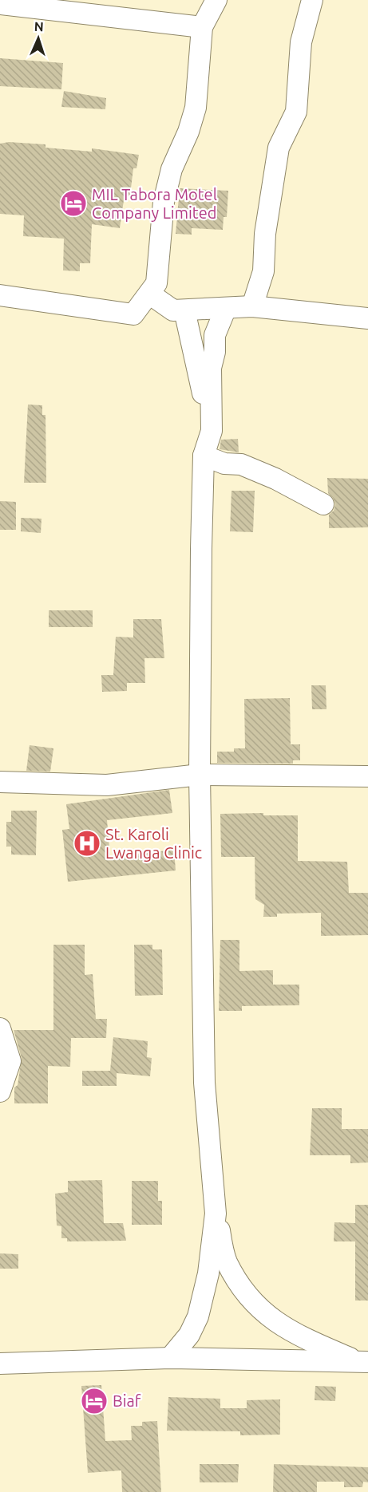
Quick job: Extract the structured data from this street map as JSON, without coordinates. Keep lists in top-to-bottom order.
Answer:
{
  "places": {
    "hotel": ["MIL Tabora Motel Company Limited", "Biaf"],
    "hospital": ["St. Karoli Lwanga Clinic"]
  },
  "north": "top"
}
